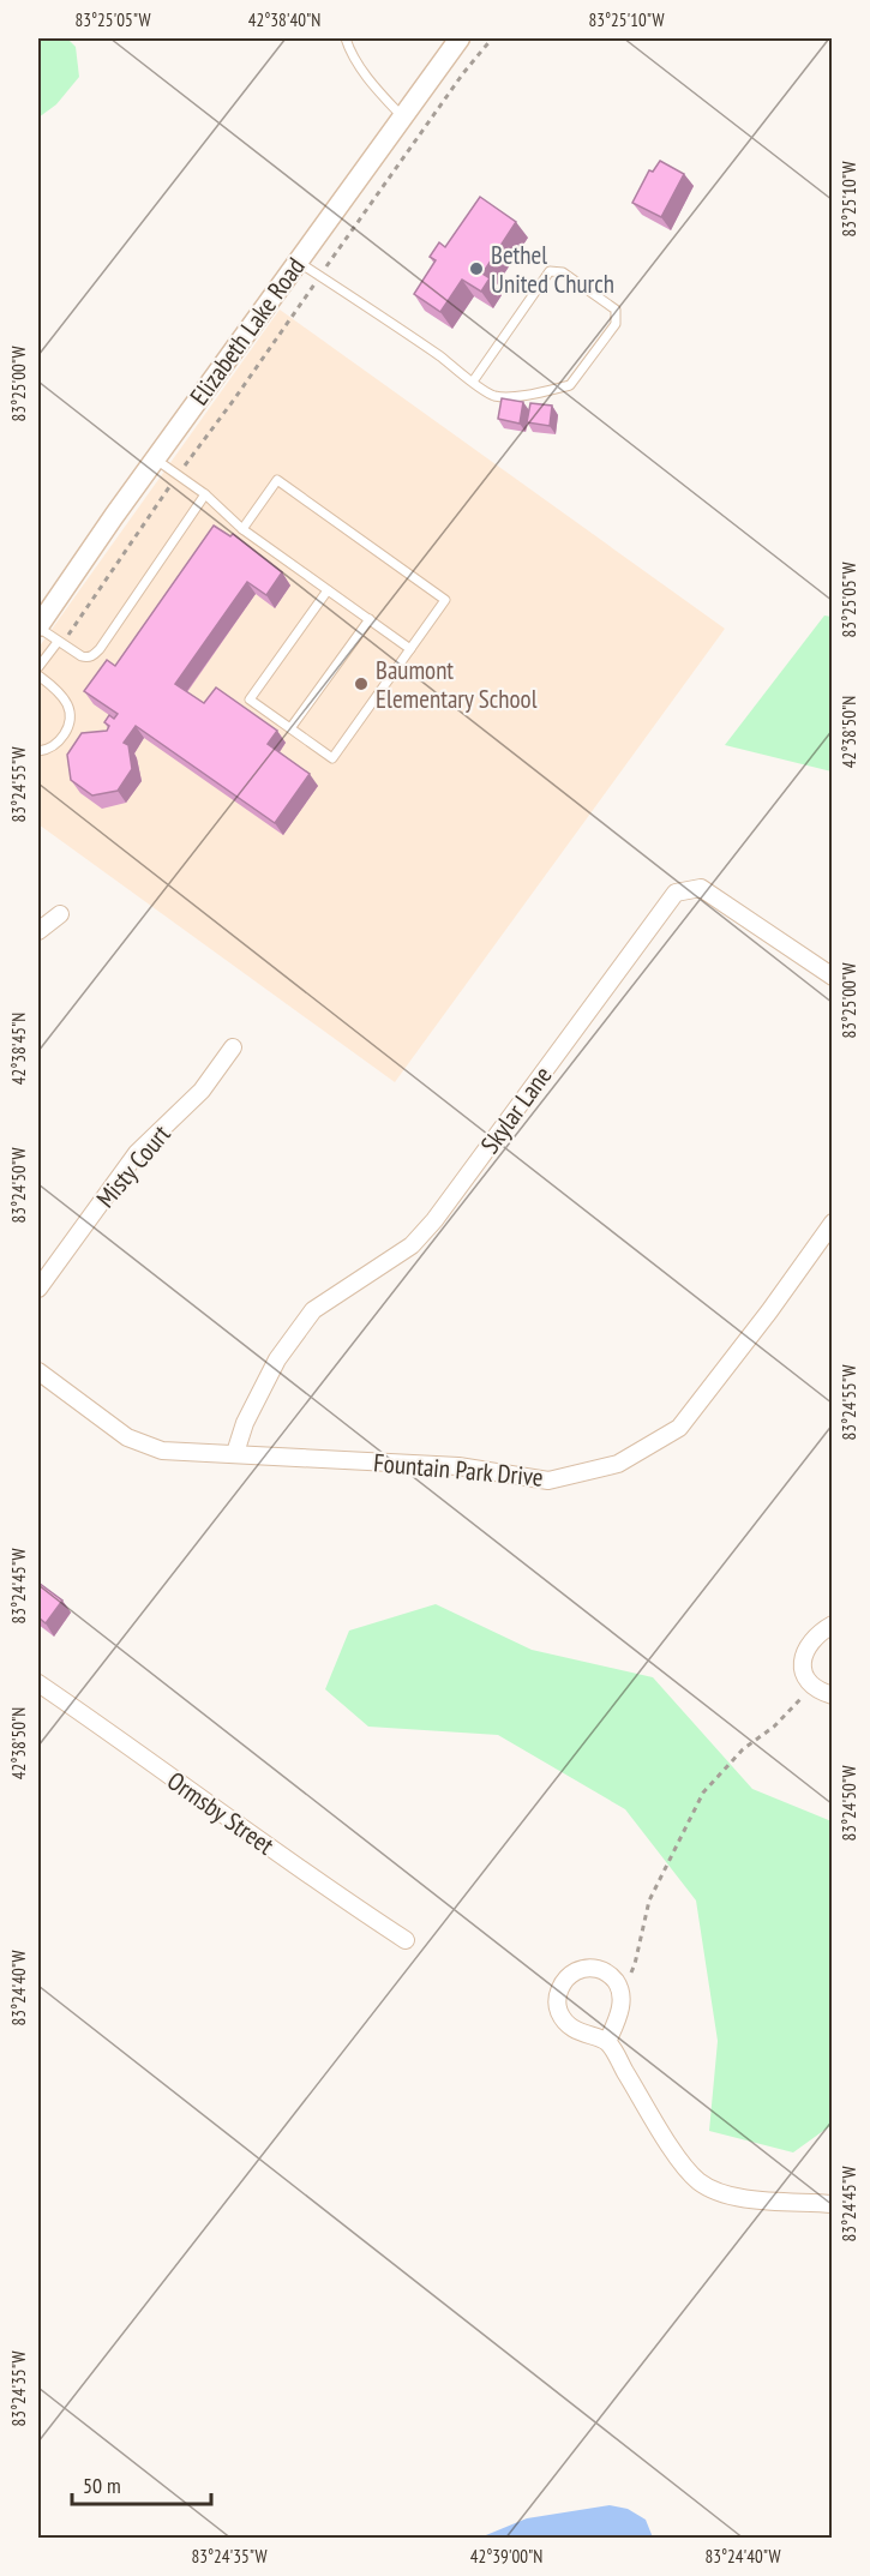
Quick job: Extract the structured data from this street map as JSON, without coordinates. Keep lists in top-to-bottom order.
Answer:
{
  "streets": {
    "street": [
      "Elizabeth Lake Road",
      "Skylar Lane",
      "Misty Court",
      "Fountain Park Drive",
      "Ormsby Street"
    ]
  },
  "crossings": [
    ["Skylar Lane", "Fountain Park Drive"]
  ],
  "places": ["Bethel United Church", "Baumont Elementary School"],
  "scale_bar": "50 m",
  "coordinates": [
    "83°25'05\"W",
    "42°38'40\"N",
    "83°25'10\"W",
    "83°25'00\"W",
    "42°38'50\"N",
    "83°24'55\"W",
    "42°38'45\"N",
    "83°24'50\"W",
    "83°24'45\"W",
    "83°24'40\"W",
    "83°24'35\"W",
    "42°39'00\"N"
  ]
}
